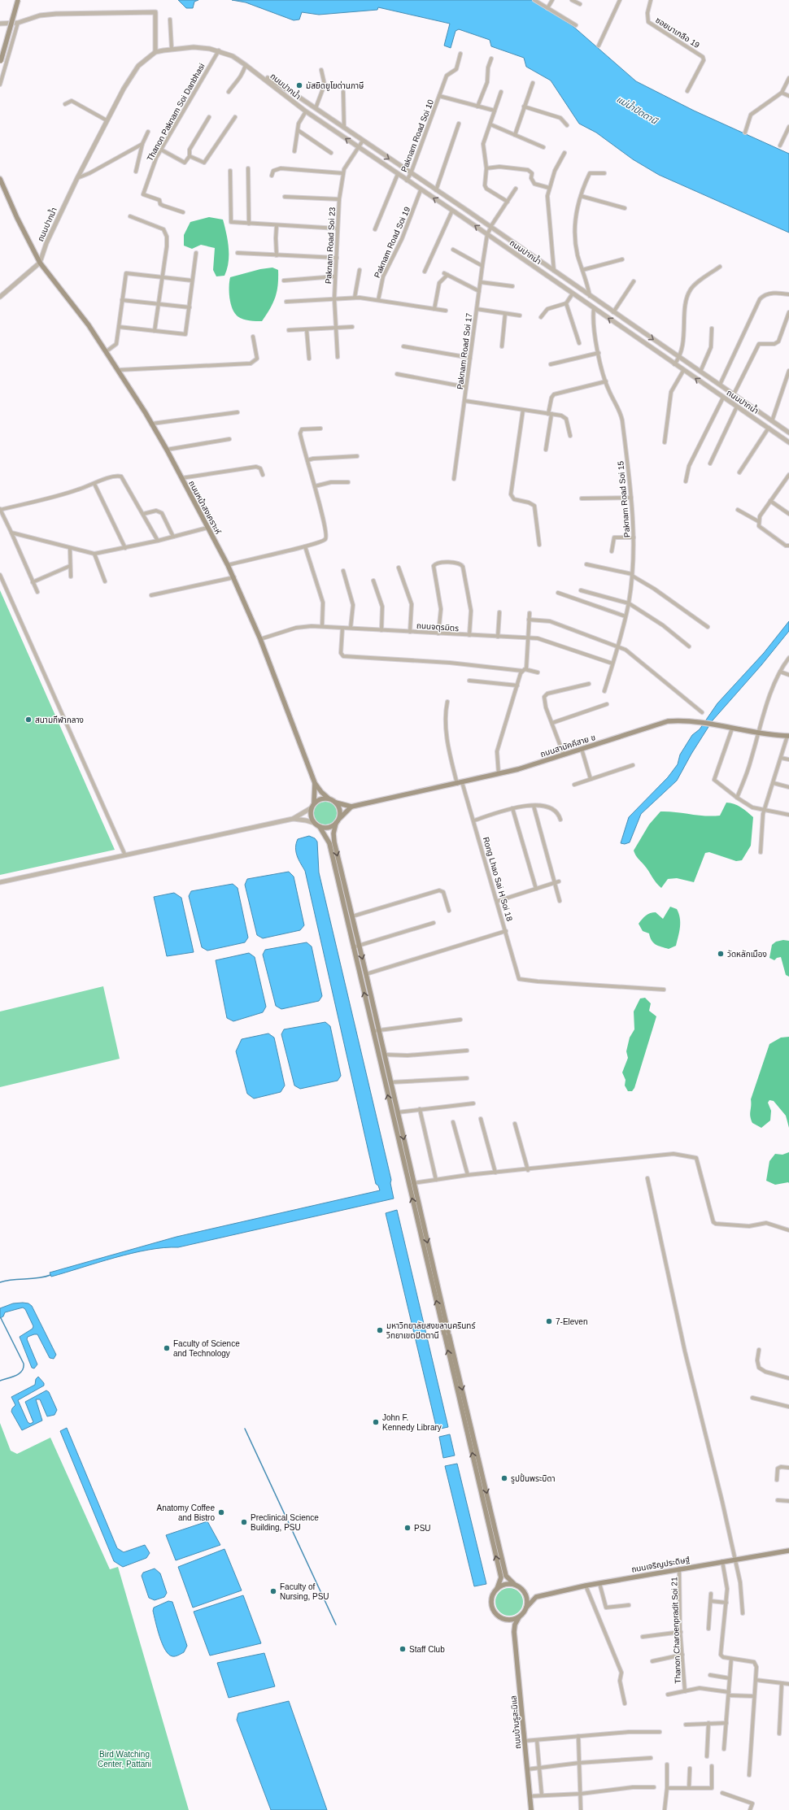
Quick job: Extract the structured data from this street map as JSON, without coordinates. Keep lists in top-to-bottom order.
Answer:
{
  "streets": {
    "main road": [
      "ถนนหน้าสงเคราะห์",
      "ถนนสามัคคีสาย ข",
      "ถนนเจริญประดิษฐ์",
      "ถนนบ้านรูสะมิแล"
    ],
    "street": [
      "ซอยนาเกลือ 19",
      "ถนนปากน้ำ",
      "Thanon Paknam Soi Danbhasi",
      "Paknam Road Soi 10",
      "Paknam Road Soi 19",
      "Paknam Road Soi 23",
      "Paknam Road Soi 17",
      "Paknam Road Soi 15",
      "ถนนจตุรมิตร",
      "Rong Lhao Sai H Soi 18",
      "Thanon Charoenpradit Soi 21"
    ]
  },
  "crossings": [
    ["ถนนปากน้ำ", "Thanon Paknam Soi Danbhasi"],
    ["ถนนปากน้ำ", "Paknam Road Soi 10"],
    ["ถนนปากน้ำ", "Paknam Road Soi 19"],
    ["ถนนปากน้ำ", "Paknam Road Soi 23"],
    ["ถนนปากน้ำ", "Paknam Road Soi 17"],
    ["ถนนปากน้ำ", "Paknam Road Soi 15"],
    ["ถนนปากน้ำ", "ถนนหน้าสงเคราะห์"],
    ["Paknam Road Soi 15", "ถนนจตุรมิตร"],
    ["ถนนหน้าสงเคราะห์", "ถนนจตุรมิตร"],
    ["ถนนหน้าสงเคราะห์", "ถนนสามัคคีสาย ข"],
    ["ถนนสามัคคีสาย ข", "Rong Lhao Sai H Soi 18"],
    ["ถนนเจริญประดิษฐ์", "Thanon Charoenpradit Soi 21"]
  ],
  "water": ["แม่น้ำปัตตานี"],
  "parks": ["Bird Watching Center, Pattani"],
  "places": [
    "มัสยิดยูโยด่านภาษี",
    "สนามกีฬากลาง",
    "วัดหลักเมือง",
    "7-Eleven",
    "มหาวิทยาลัยสงขลานครินทร์ วิทยาเขตปัตตานี",
    "Faculty of Science and Technology",
    "John F. Kennedy Library",
    "รูปปั้นพระบิดา",
    "Anatomy Coffee and Bistro",
    "Preclinical Science Building, PSU",
    "PSU",
    "Faculty of Nursing, PSU",
    "Staff Club"
  ]
}
